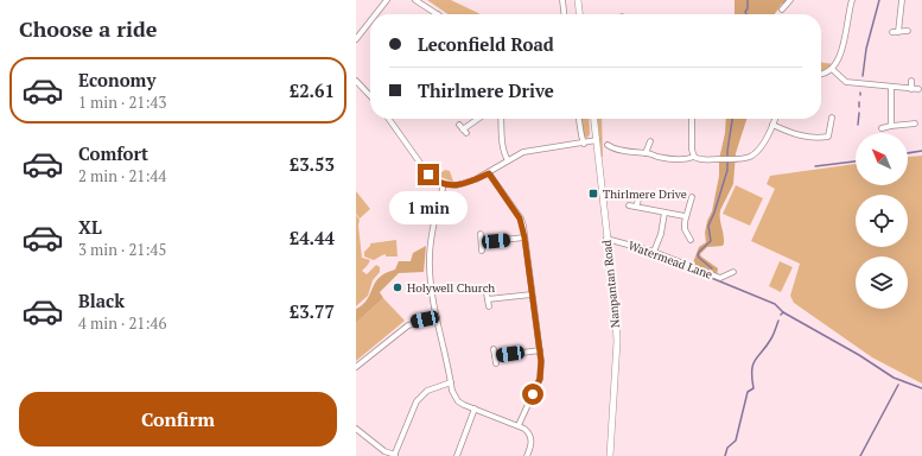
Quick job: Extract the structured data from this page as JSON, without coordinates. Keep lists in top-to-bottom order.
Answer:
{
  "streets": {
    "street": ["Watermead Lane", "Nanpantan Road"]
  },
  "crossings": [
    ["Watermead Lane", "Nanpantan Road"]
  ],
  "places": {
    "transit": ["Thirlmere Drive"],
    "other": ["Holywell Church"]
  },
  "north": "top left",
  "page": {
    "heading": "Choose a ride",
    "banner": ["Leconfield Road", "Thirlmere Drive"],
    "list": [
      {
        "name": "Economy",
        "note": "1 min · 21:43",
        "value": "£2.61"
      },
      {
        "name": "Comfort",
        "note": "2 min · 21:44",
        "value": "£3.53"
      },
      {
        "name": "XL",
        "note": "3 min · 21:45",
        "value": "£4.44"
      },
      {
        "name": "Black",
        "note": "4 min · 21:46",
        "value": "£3.77"
      }
    ],
    "bubble": "1 min",
    "buttons": "Confirm"
  }
}
